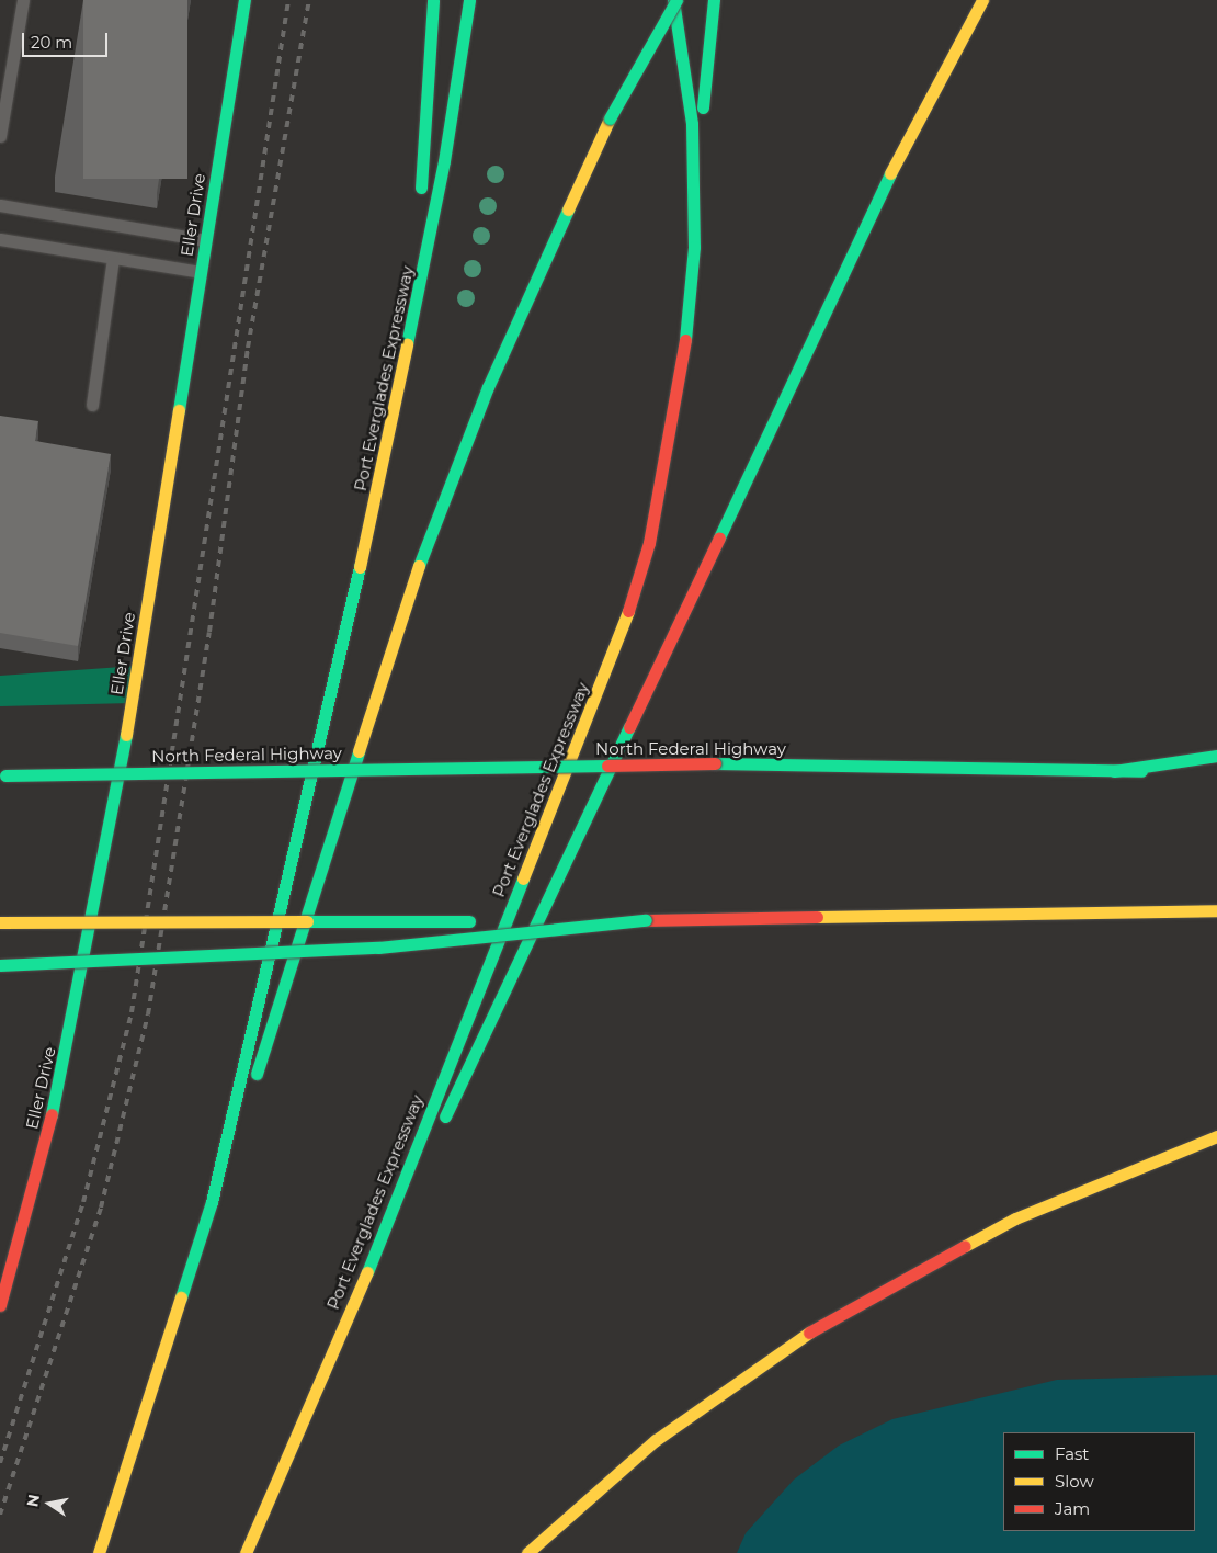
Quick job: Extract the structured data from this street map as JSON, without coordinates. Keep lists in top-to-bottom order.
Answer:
{
  "streets": {
    "main road": ["Eller Drive", "Port Everglades Expressway", "North Federal Highway"]
  },
  "legend": ["Fast", "Slow", "Jam"],
  "scale_bar": "20 m",
  "north": "left"
}
